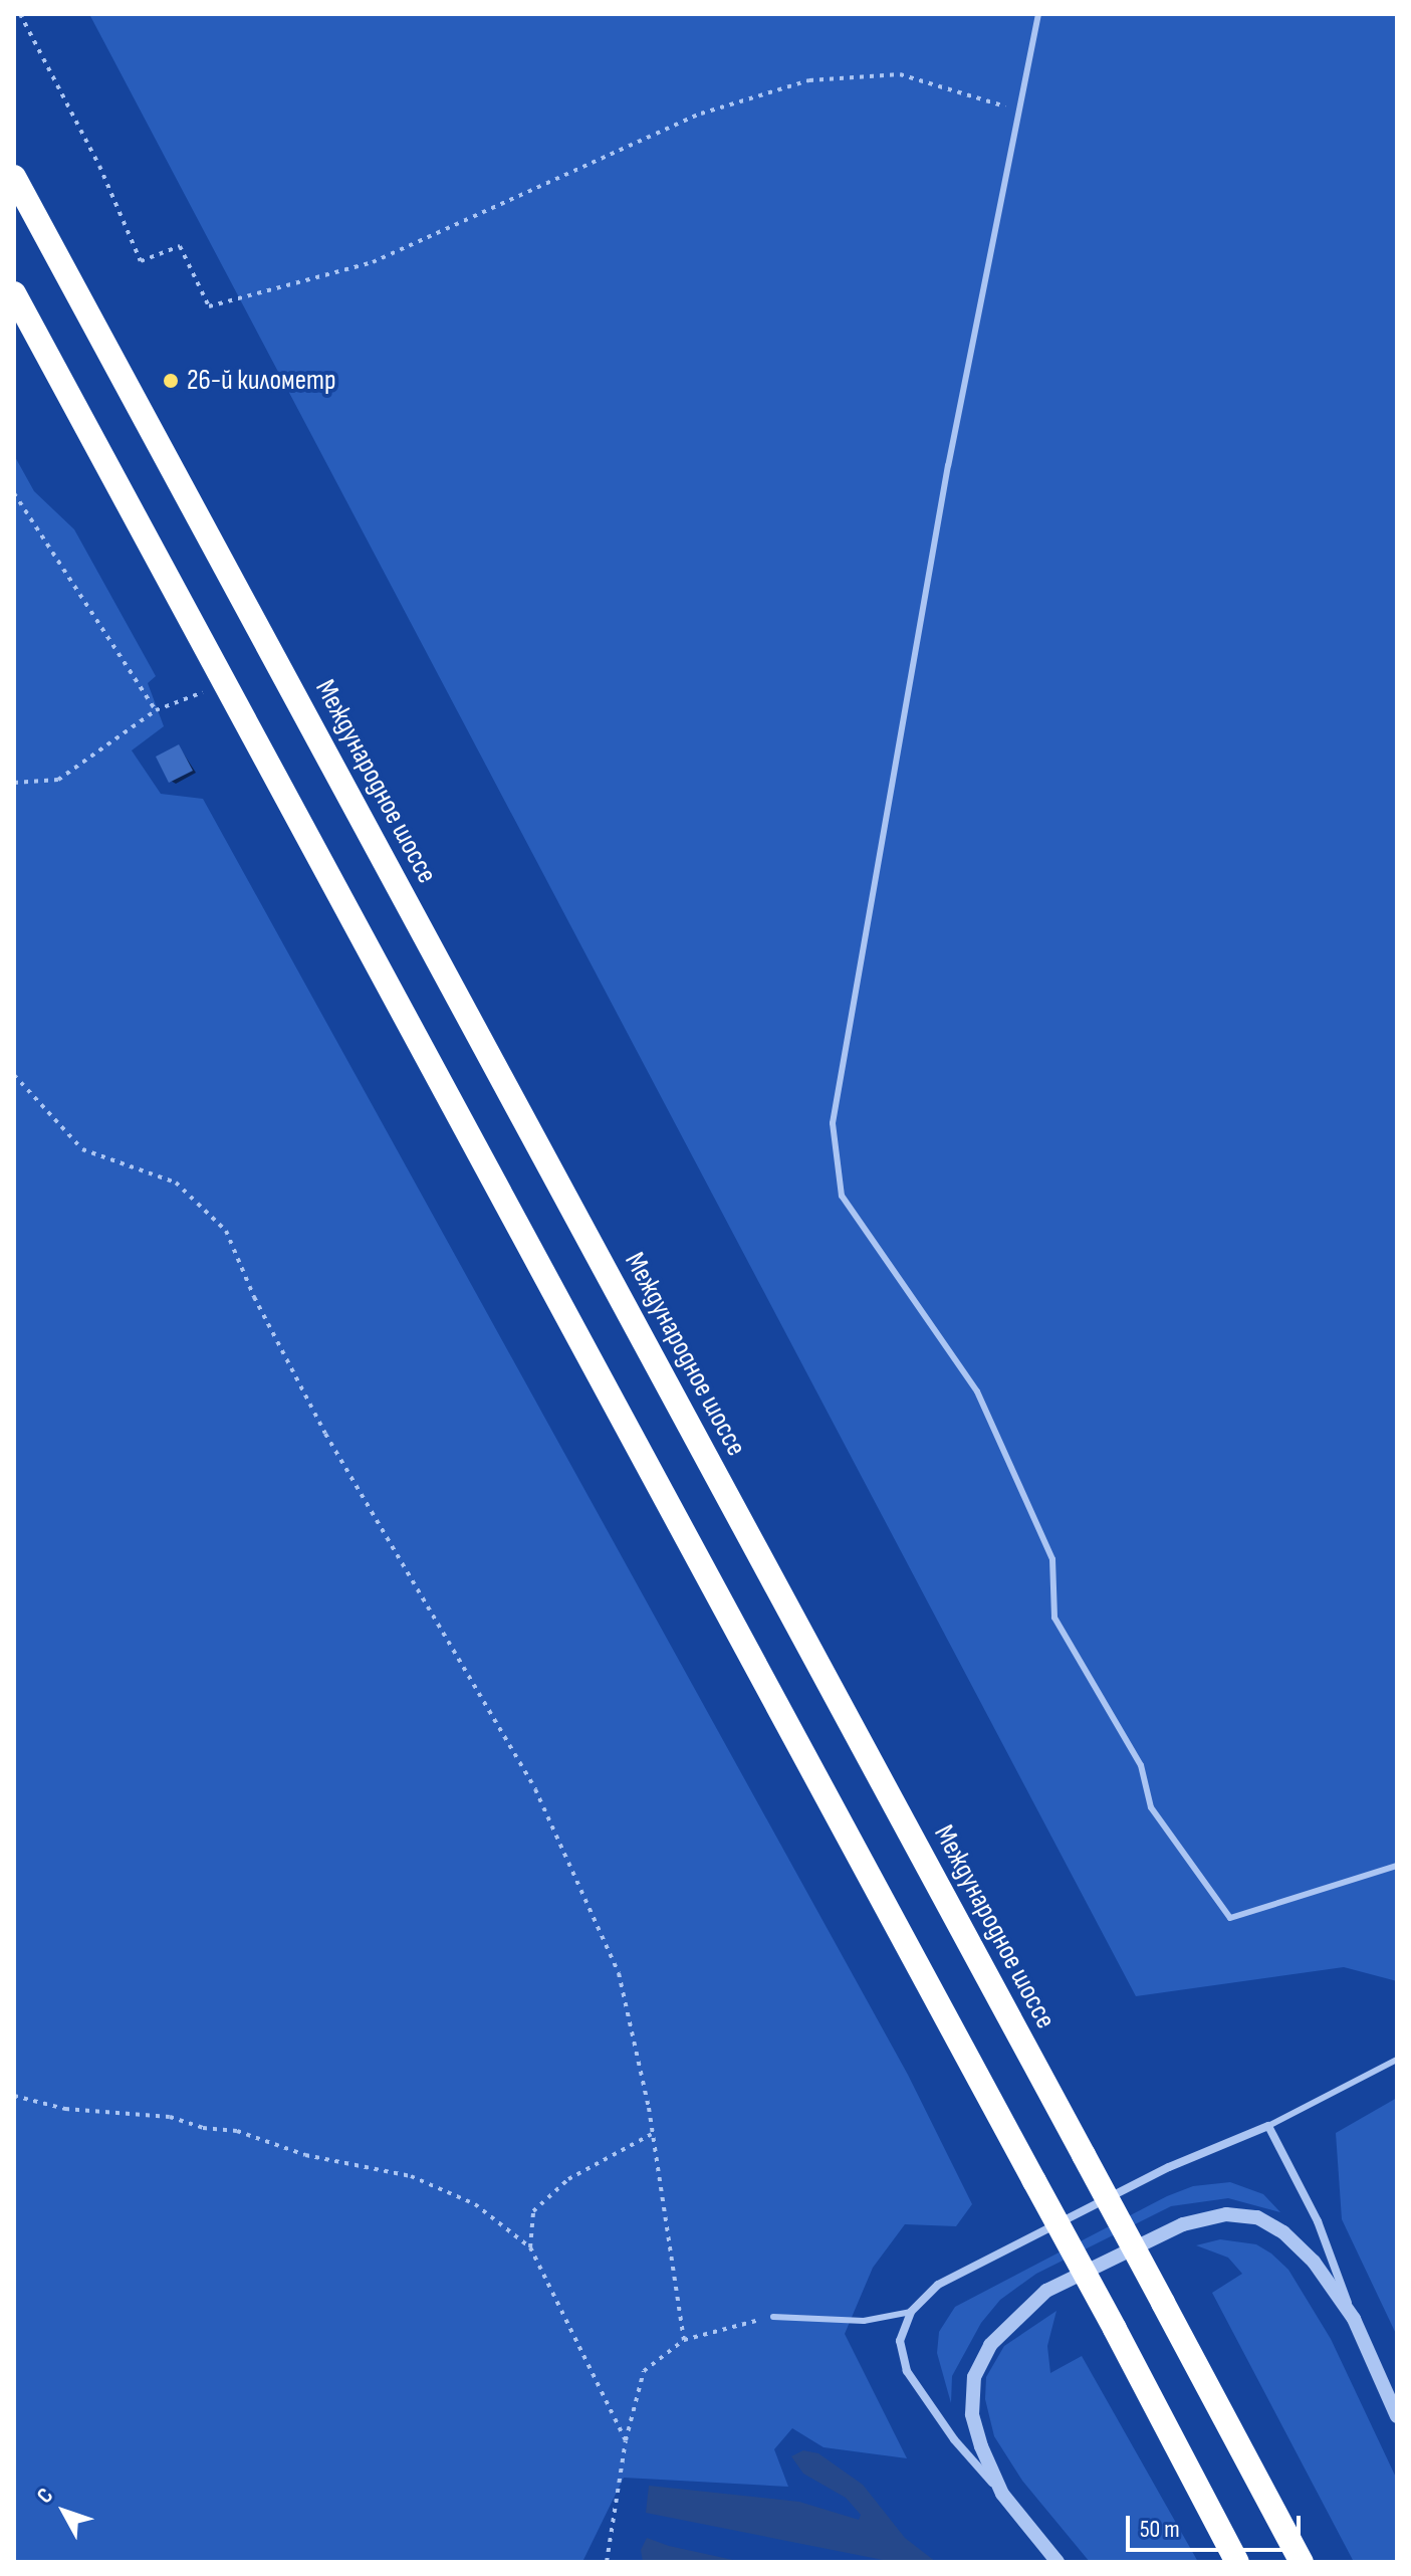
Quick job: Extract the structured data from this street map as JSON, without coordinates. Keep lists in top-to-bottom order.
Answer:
{
  "streets": {
    "highway": ["Международное шоссе"]
  },
  "places": ["26-й километр"],
  "scale_bar": "50 m",
  "north": "top left"
}
